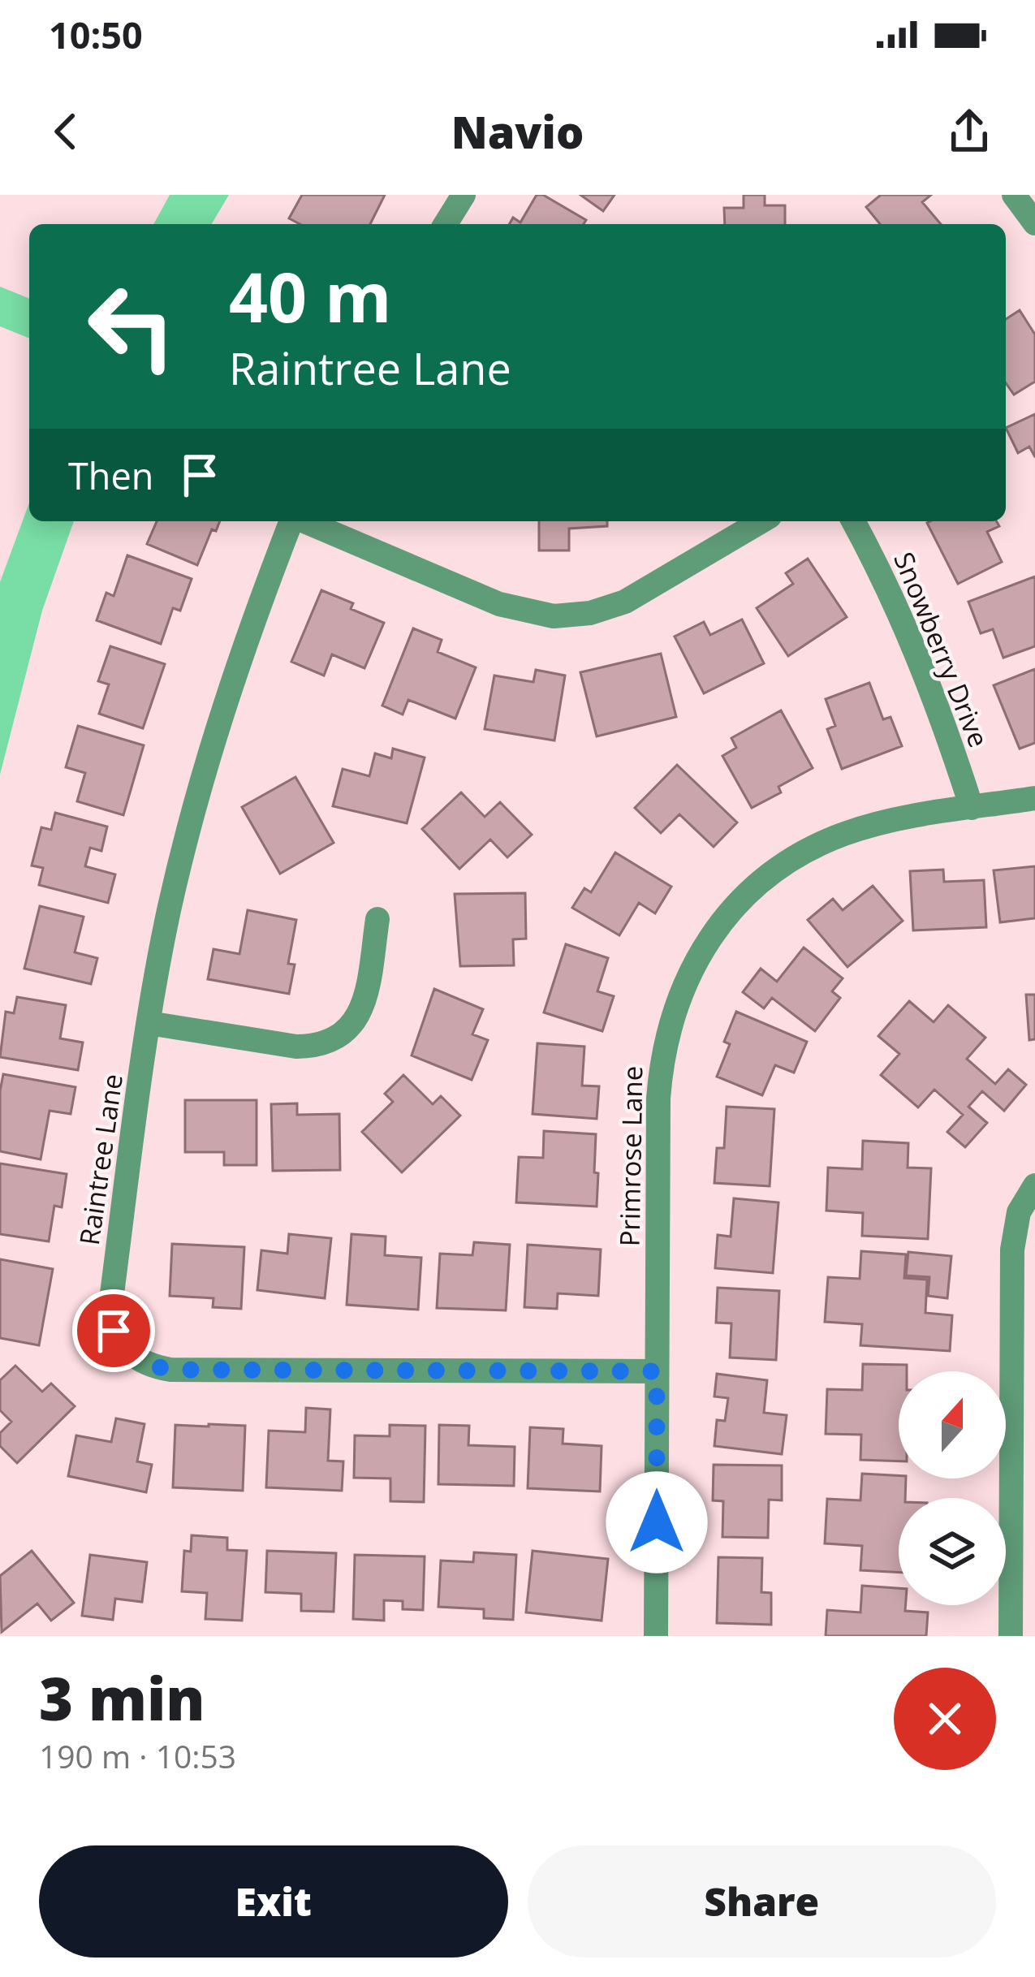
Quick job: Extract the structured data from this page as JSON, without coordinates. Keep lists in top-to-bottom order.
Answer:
{
  "streets": {
    "street": ["Snowberry Drive", "Primrose Lane", "Raintree Lane"]
  },
  "crossings": [
    ["Snowberry Drive", "Primrose Lane"],
    ["Primrose Lane", "Raintree Lane"]
  ],
  "north": "top",
  "page": {
    "status": "10:50",
    "header": "Navio",
    "turn": ["40 m", "Raintree Lane"],
    "then": "Then",
    "heading": ["3 min", "190 m · 10:53"],
    "buttons": ["Exit", "Share"]
  }
}
